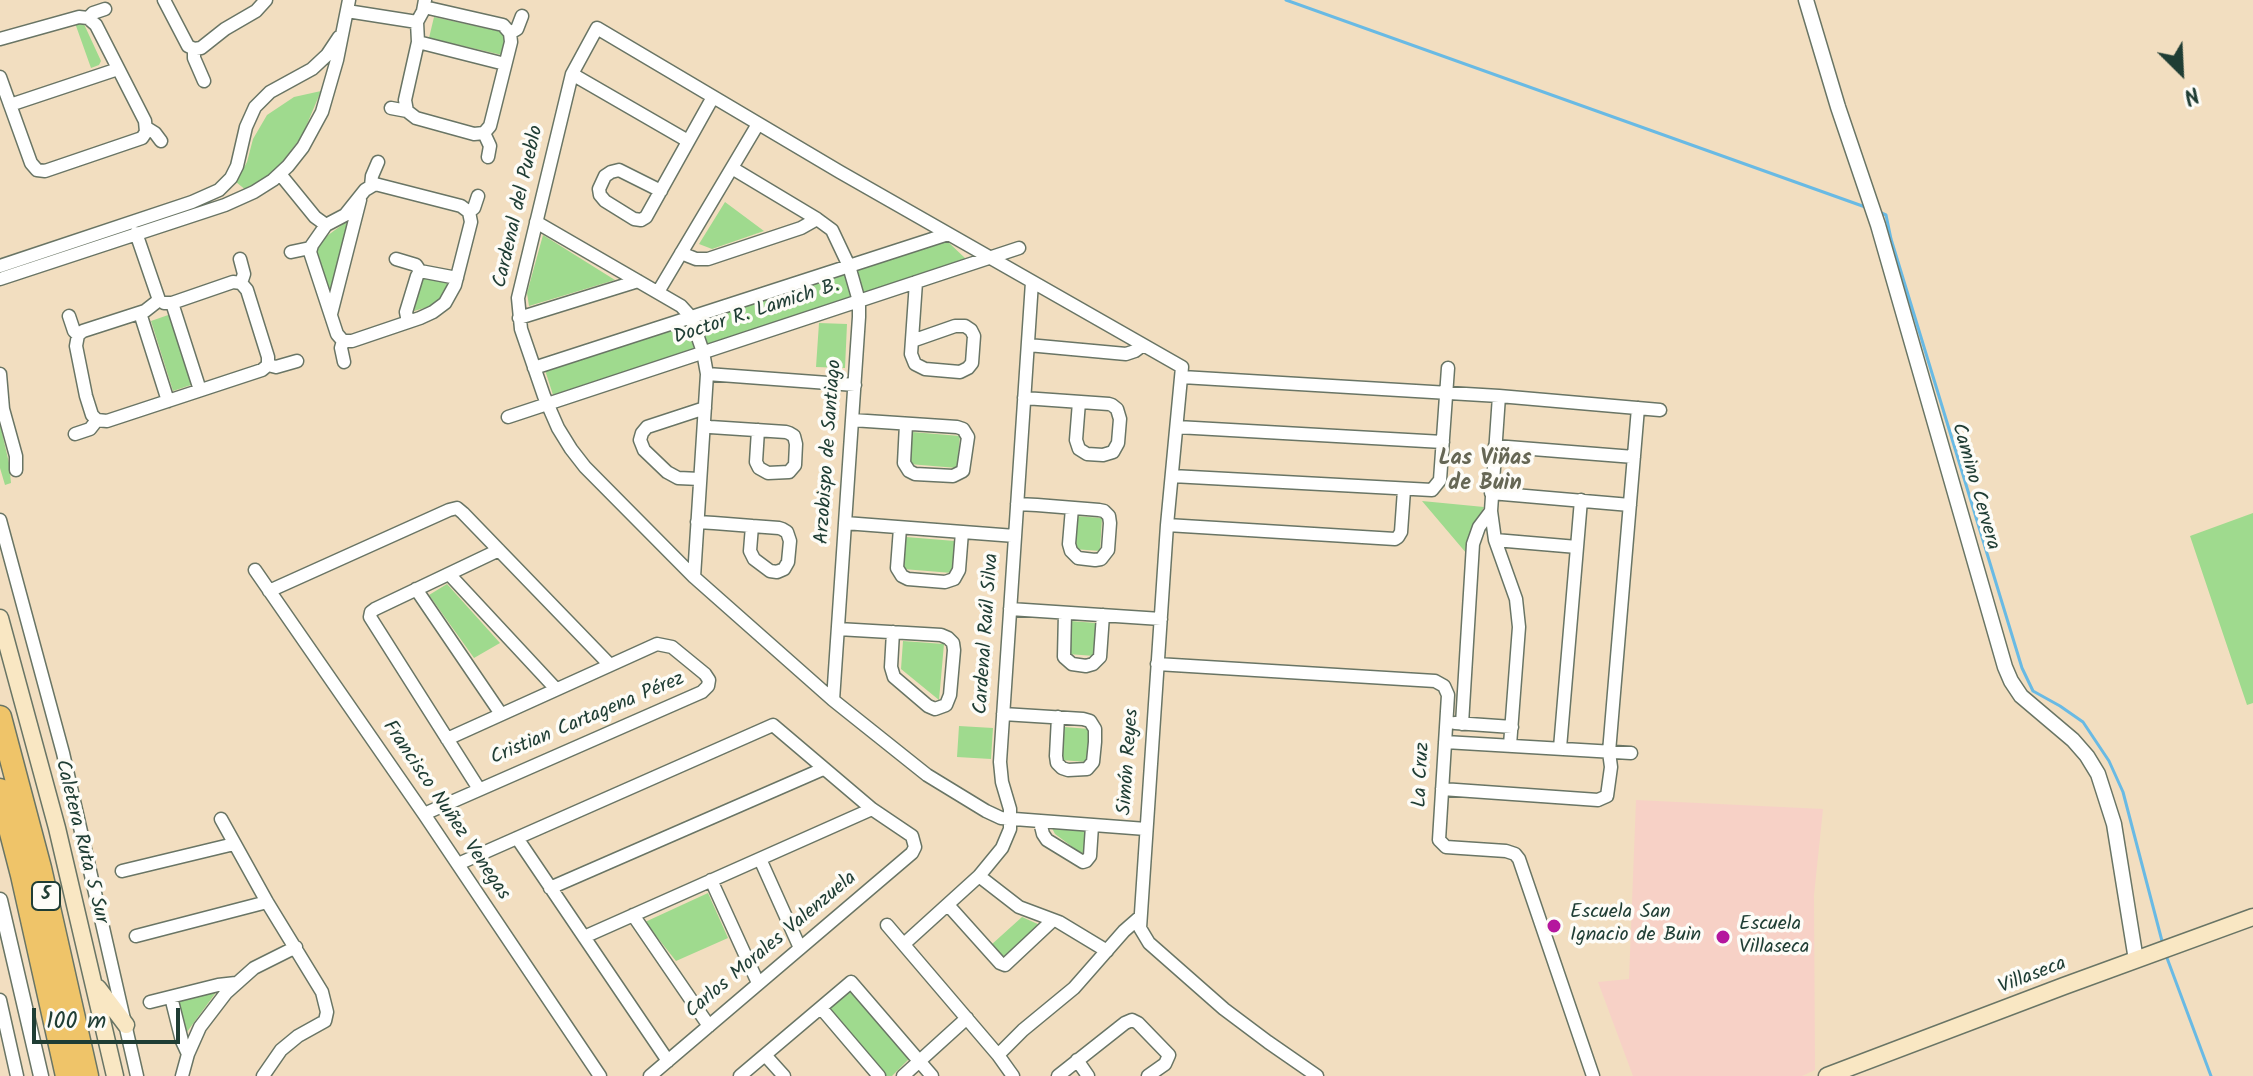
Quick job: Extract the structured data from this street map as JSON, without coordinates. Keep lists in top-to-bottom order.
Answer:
{
  "streets": {
    "highway": ["5"],
    "main road": ["Caletera Ruta 5 Sur", "Villaseca"],
    "street": [
      "Cardenal del Pueblo",
      "Doctor R. Lamich B.",
      "Arzobispo de Santiago",
      "Camino Cervera",
      "Cardenal Raúl Silva",
      "Cristian Cartagena Pérez",
      "Simón Reyes",
      "La Cruz",
      "Francisco Nuñez Venegas",
      "Carlos Morales Valenzuela"
    ]
  },
  "crossings": [
    ["Cardenal del Pueblo", "Doctor R. Lamich B."],
    ["Cardenal del Pueblo", "Arzobispo de Santiago"],
    ["Cardenal del Pueblo", "Cardenal Raúl Silva"],
    ["Cardenal del Pueblo", "Simón Reyes"],
    ["Doctor R. Lamich B.", "Arzobispo de Santiago"],
    ["Camino Cervera", "Villaseca"],
    ["Cristian Cartagena Pérez", "Francisco Nuñez Venegas"],
    ["Simón Reyes", "La Cruz"]
  ],
  "districts": ["Las Viñas de Buin"],
  "places": ["Escuela San Ignacio de Buin", "Escuela Villaseca"],
  "scale_bar": "100 m",
  "north": "bottom right"
}
